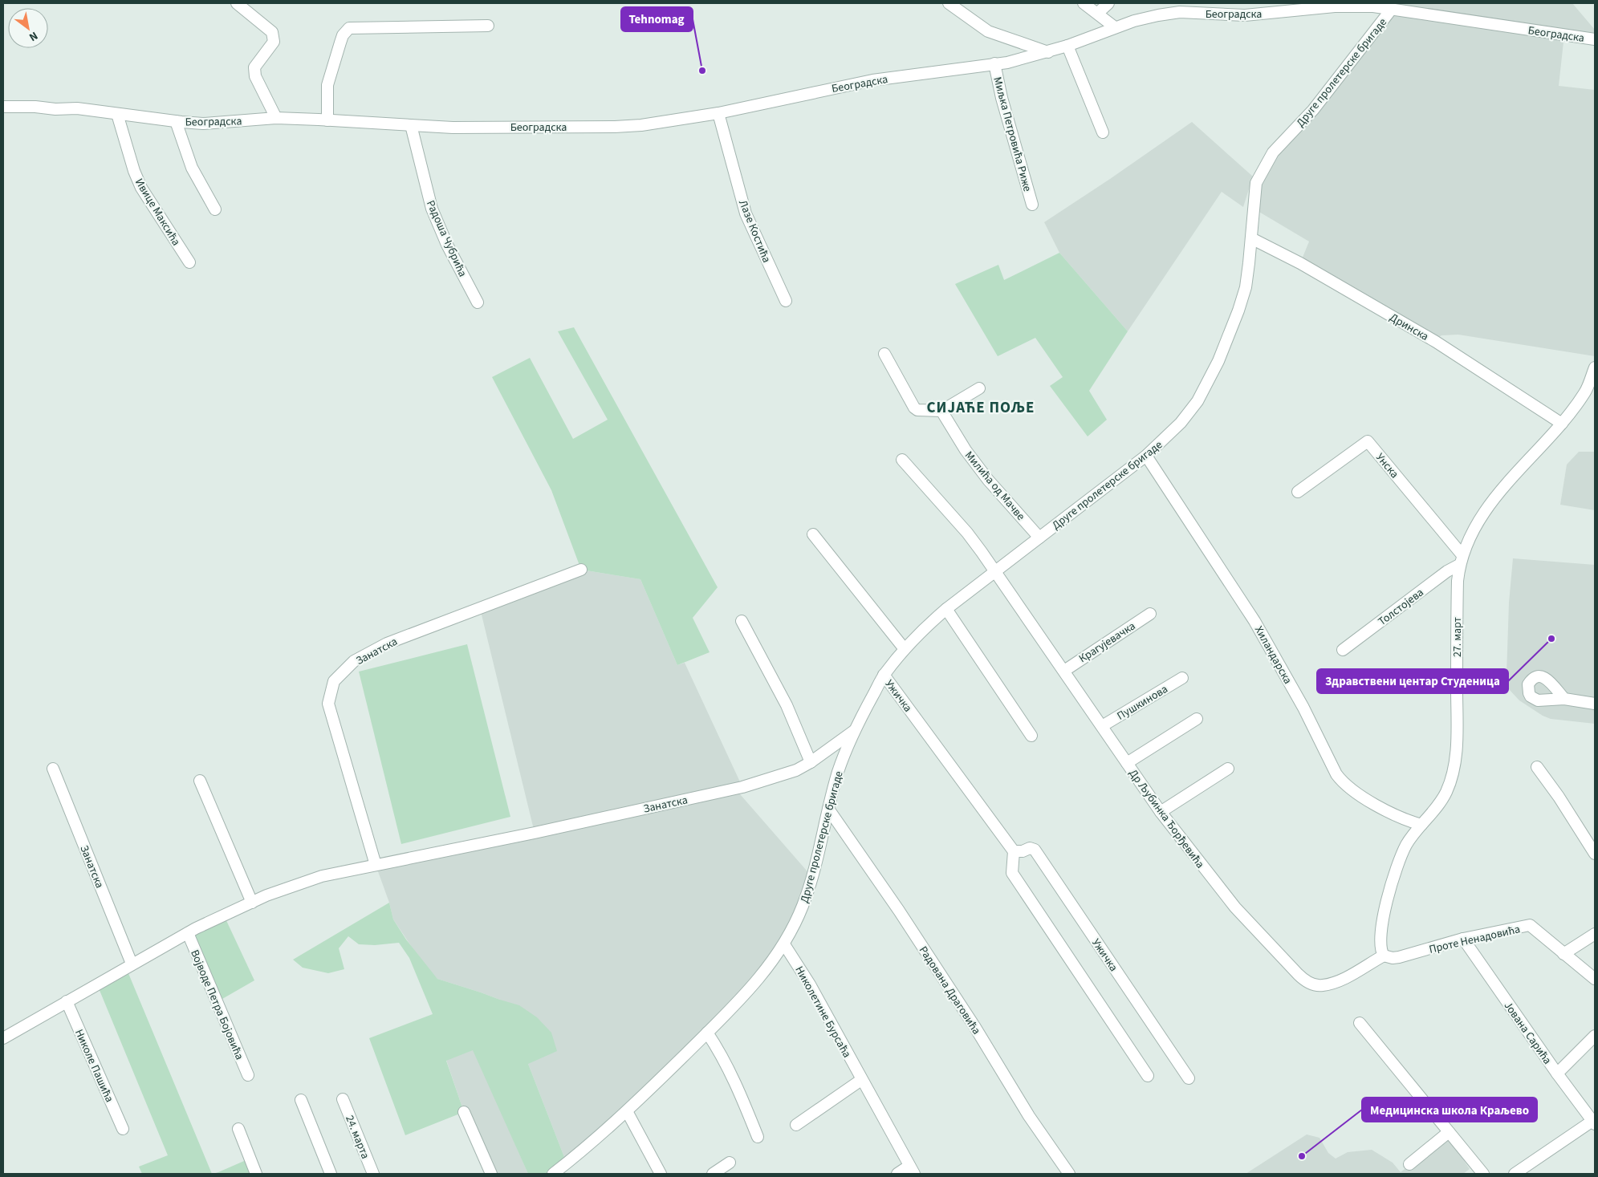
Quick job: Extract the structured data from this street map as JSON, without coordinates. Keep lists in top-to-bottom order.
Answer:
{
  "streets": {
    "street": [
      "Београдска",
      "Друге пролетерске бригаде",
      "Миљка Петровића Риже",
      "Ивице Максића",
      "Лазе Костића",
      "Радоша Чубрића",
      "Дринска",
      "Унска",
      "Милића од Мачве",
      "Толстојева",
      "27. март",
      "Крагујевачка",
      "Занатска",
      "Хиландарска",
      "Ужичка",
      "Пушкинова",
      "Др Љубинка Ђорђевића",
      "Проте Ненадовића",
      "Радована Драговића",
      "Војводе Петра Бојовића",
      "Николетине Бурсаћа",
      "Јована Сарића",
      "Николе Пашића",
      "24. марта"
    ]
  },
  "crossings": [
    ["Београдска", "Друге пролетерске бригаде"],
    ["Београдска", "Миљка Петровића Риже"],
    ["Београдска", "Ивице Максића"],
    ["Београдска", "Лазе Костића"],
    ["Београдска", "Радоша Чубрића"],
    ["Друге пролетерске бригаде", "Дринска"],
    ["Друге пролетерске бригаде", "Милића од Мачве"],
    ["Друге пролетерске бригаде", "Занатска"],
    ["Друге пролетерске бригаде", "Хиландарска"],
    ["Друге пролетерске бригаде", "Ужичка"],
    ["Друге пролетерске бригаде", "Др Љубинка Ђорђевића"],
    ["Друге пролетерске бригаде", "Радована Драговића"],
    ["Друге пролетерске бригаде", "Николетине Бурсаћа"],
    ["Дринска", "27. март"],
    ["Унска", "Толстојева"],
    ["Унска", "27. март"],
    ["Толстојева", "27. март"],
    ["27. март", "Хиландарска"],
    ["27. март", "Др Љубинка Ђорђевића"],
    ["27. март", "Проте Ненадовића"],
    ["Крагујевачка", "Др Љубинка Ђорђевића"],
    ["Занатска", "Војводе Петра Бојовића"],
    ["Занатска", "Николе Пашића"],
    ["Пушкинова", "Др Љубинка Ђорђевића"],
    ["Др Љубинка Ђорђевића", "Проте Ненадовића"],
    ["Проте Ненадовића", "Јована Сарића"]
  ],
  "districts": ["СИЈАЋЕ ПОЉЕ"],
  "places": ["Tehnomag", "Здравствени центар Студеница", "Медицинска школа Краљево"],
  "north": "bottom right"
}
